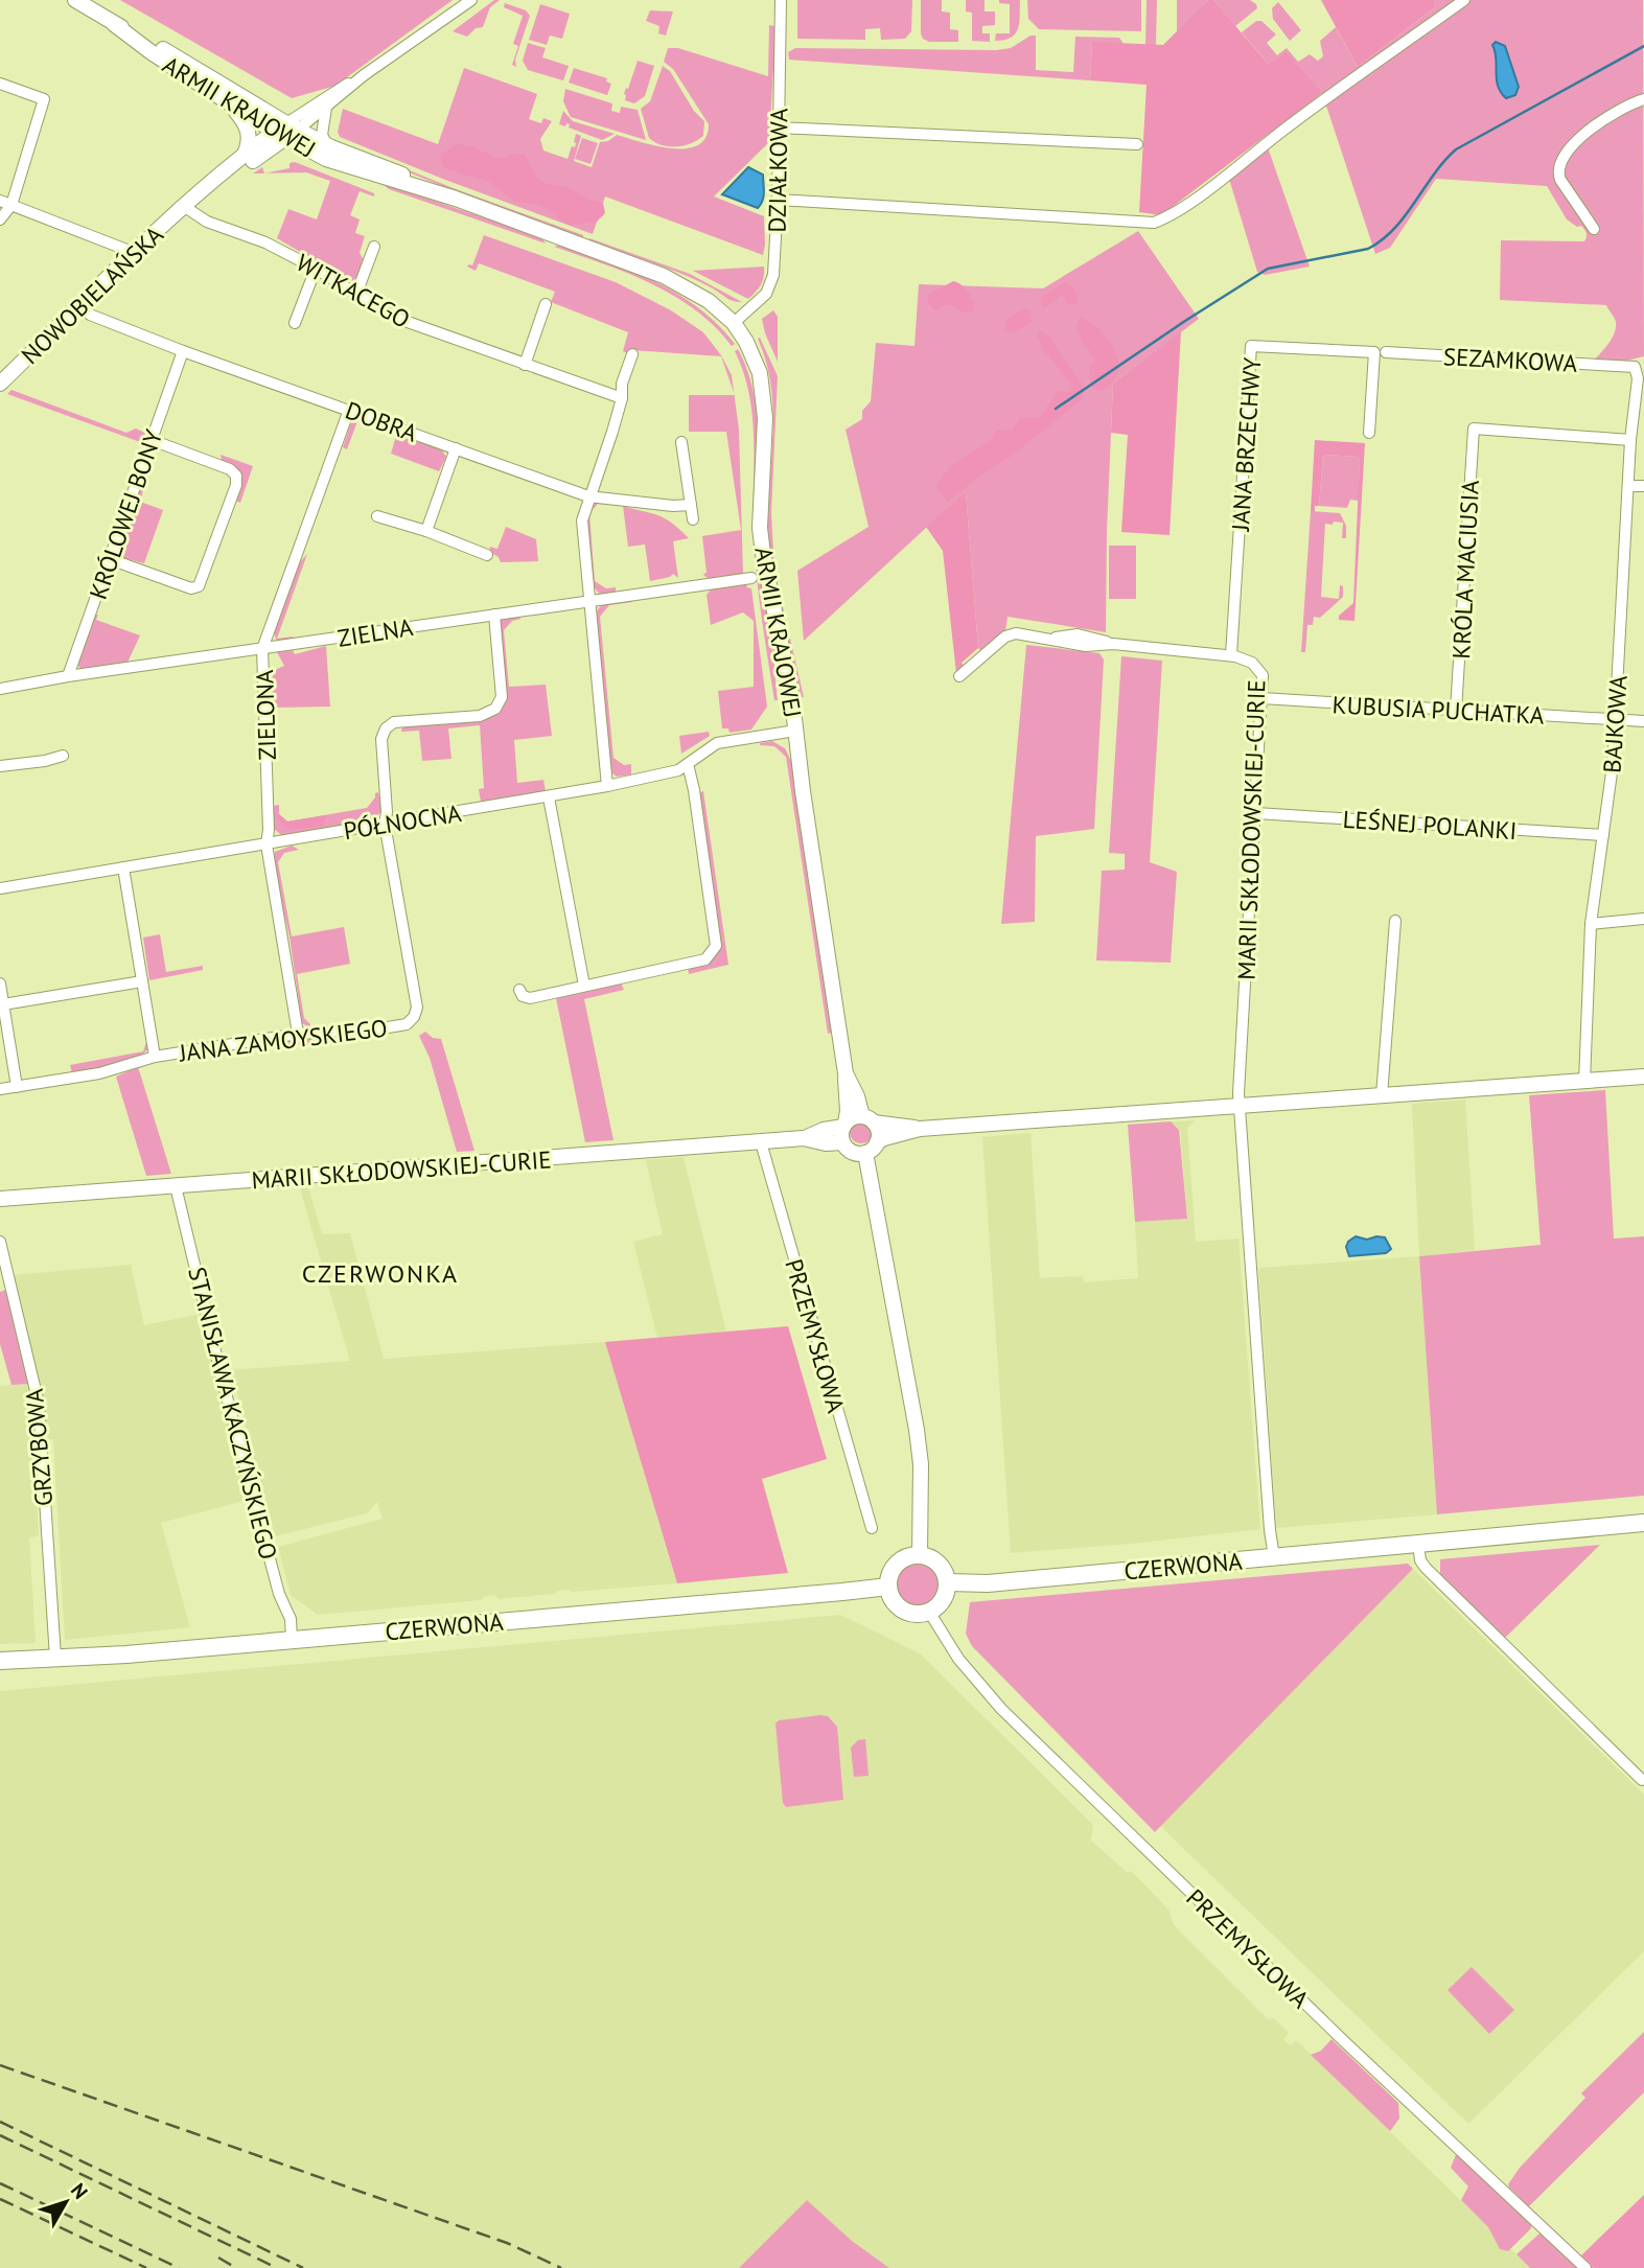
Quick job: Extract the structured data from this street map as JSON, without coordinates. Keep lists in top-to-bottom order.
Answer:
{
  "streets": {
    "main road": ["CZERWONA"],
    "street": [
      "ARMII KRAJOWEJ",
      "DZIAŁKOWA",
      "WITKACEGO",
      "NOWOBIELAŃSKA",
      "SEZAMKOWA",
      "DOBRA",
      "JANA BRZECHWY",
      "KRÓLOWEJ BONY",
      "KRÓLA MACIUSIA",
      "ZIELNA",
      "KUBUSIA PUCHATKA",
      "ZIELONA",
      "BAJKOWA",
      "PÓŁNOCNA",
      "LEŚNEJ POLANKI",
      "MARII SKŁODOWSKIEJ-CURIE",
      "JANA ZAMOYSKIEGO",
      "PRZEMYSŁOWA",
      "STANISŁAWA KACZYŃSKIEGO",
      "GRZYBOWA"
    ]
  },
  "crossings": [
    ["ARMII KRAJOWEJ", "DZIAŁKOWA"],
    ["ARMII KRAJOWEJ", "NOWOBIELAŃSKA"],
    ["ARMII KRAJOWEJ", "PÓŁNOCNA"],
    ["ARMII KRAJOWEJ", "MARII SKŁODOWSKIEJ-CURIE"],
    ["WITKACEGO", "NOWOBIELAŃSKA"],
    ["NOWOBIELAŃSKA", "DOBRA"],
    ["SEZAMKOWA", "BAJKOWA"],
    ["DOBRA", "KRÓLOWEJ BONY"],
    ["DOBRA", "ZIELONA"],
    ["JANA BRZECHWY", "MARII SKŁODOWSKIEJ-CURIE"],
    ["KRÓLOWEJ BONY", "ZIELNA"],
    ["KRÓLA MACIUSIA", "KUBUSIA PUCHATKA"],
    ["KRÓLA MACIUSIA", "BAJKOWA"],
    ["ZIELNA", "ZIELONA"],
    ["KUBUSIA PUCHATKA", "BAJKOWA"],
    ["KUBUSIA PUCHATKA", "MARII SKŁODOWSKIEJ-CURIE"],
    ["ZIELONA", "PÓŁNOCNA"],
    ["ZIELONA", "JANA ZAMOYSKIEGO"],
    ["BAJKOWA", "LEŚNEJ POLANKI"],
    ["PÓŁNOCNA", "JANA ZAMOYSKIEGO"],
    ["LEŚNEJ POLANKI", "MARII SKŁODOWSKIEJ-CURIE"],
    ["MARII SKŁODOWSKIEJ-CURIE", "PRZEMYSŁOWA"],
    ["MARII SKŁODOWSKIEJ-CURIE", "STANISŁAWA KACZYŃSKIEGO"],
    ["MARII SKŁODOWSKIEJ-CURIE", "CZERWONA"],
    ["PRZEMYSŁOWA", "CZERWONA"],
    ["STANISŁAWA KACZYŃSKIEGO", "CZERWONA"],
    ["GRZYBOWA", "CZERWONA"]
  ],
  "districts": ["CZERWONKA"],
  "north": "top right"
}
